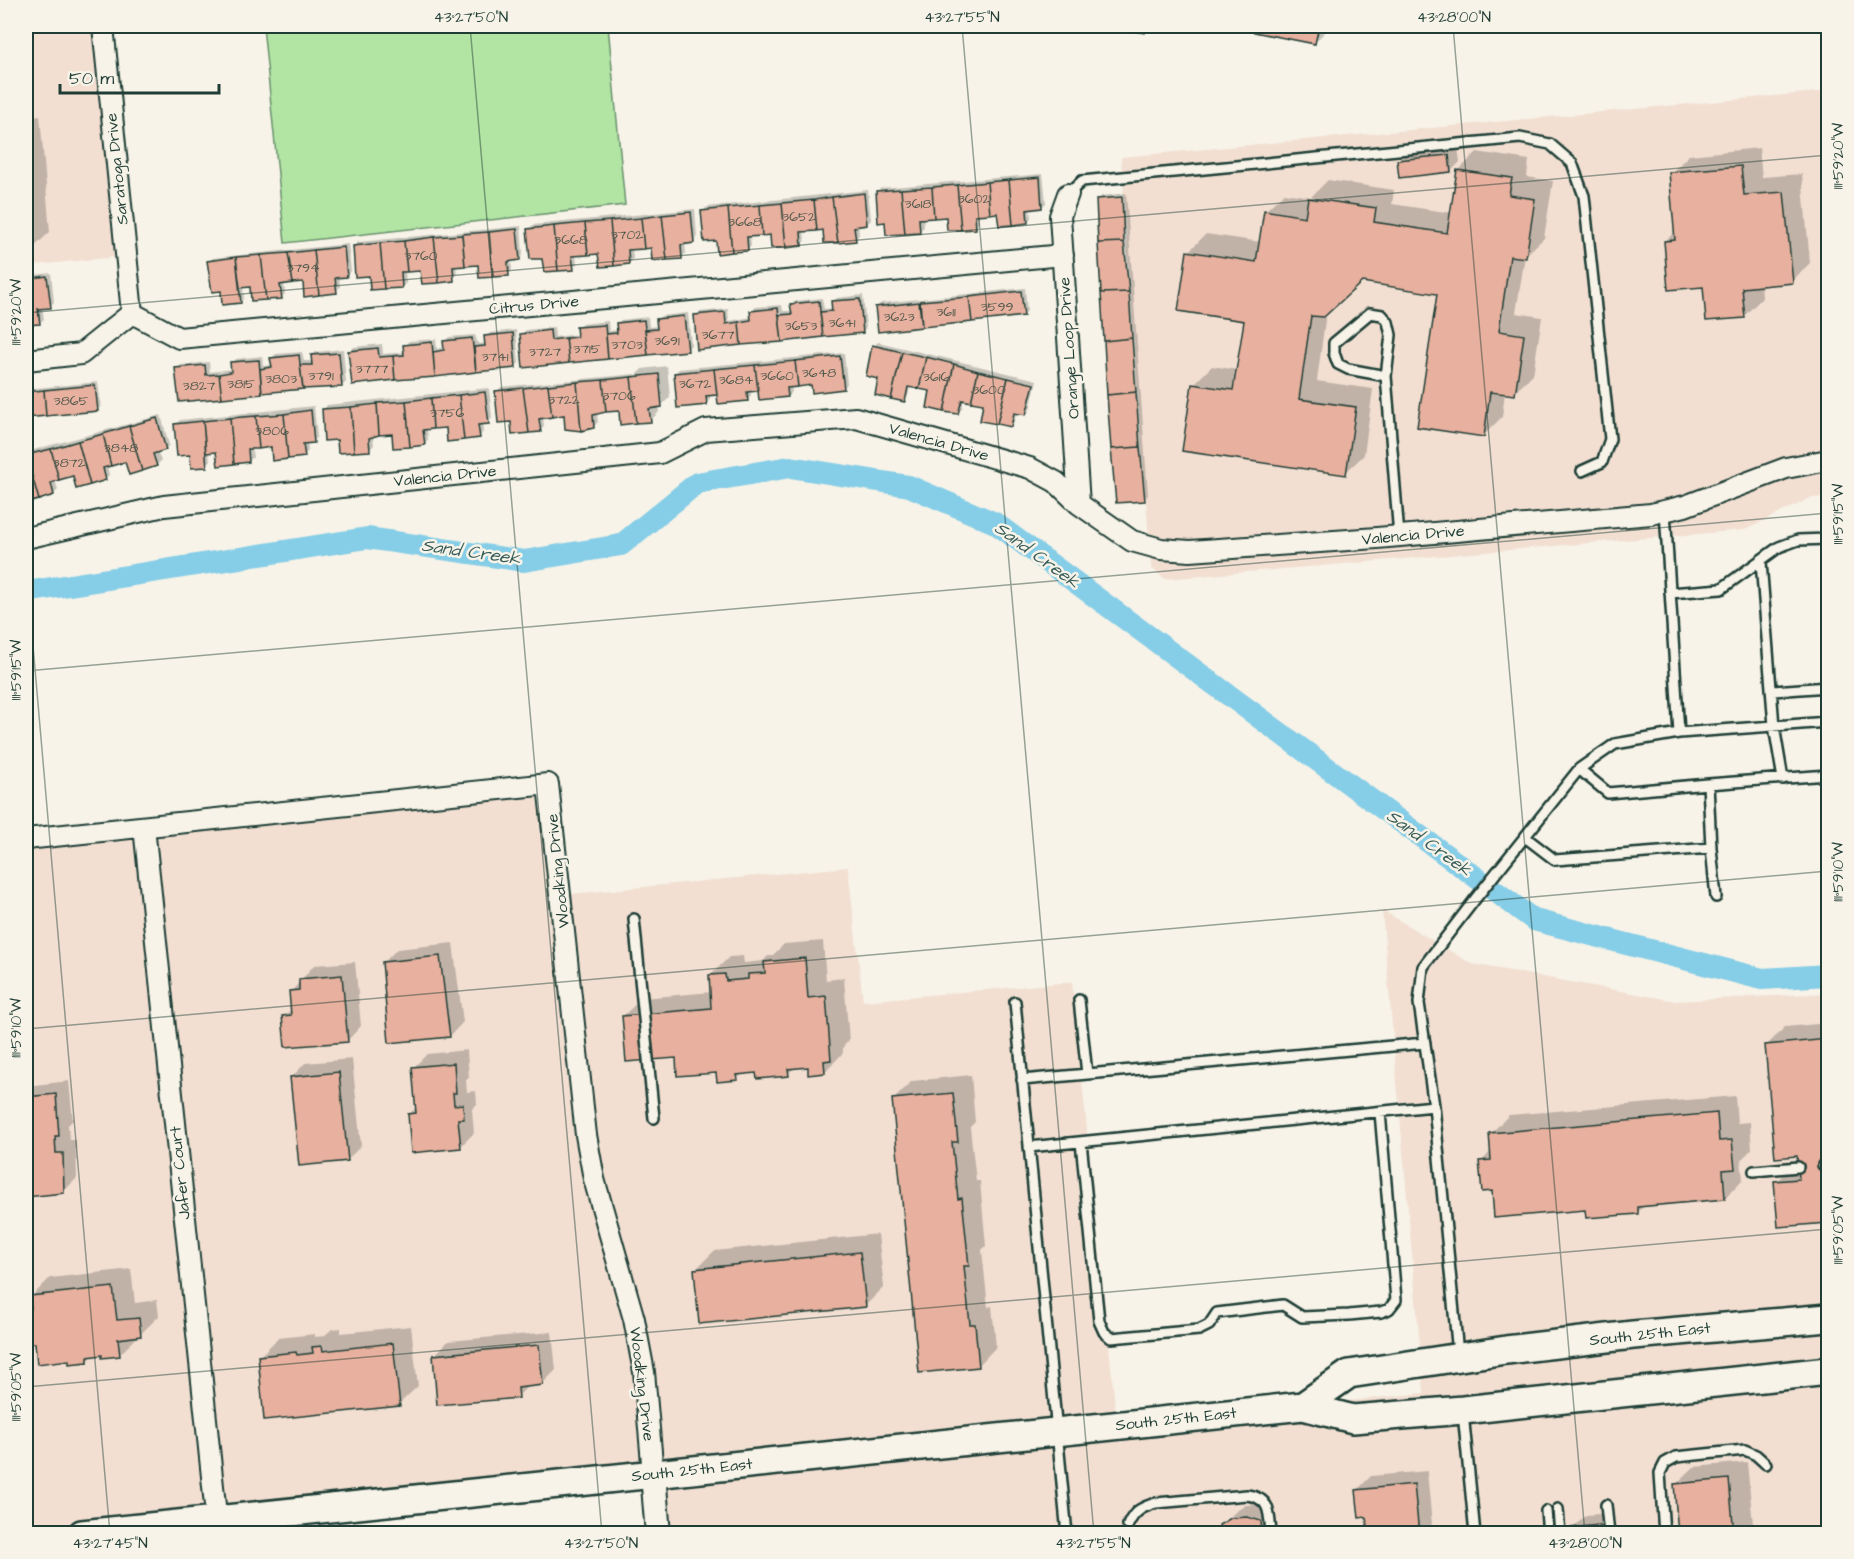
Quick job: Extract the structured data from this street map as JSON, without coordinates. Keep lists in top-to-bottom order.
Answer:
{
  "streets": {
    "main road": ["South 25th East"],
    "street": [
      "Saratoga Drive",
      "Citrus Drive",
      "Orange Loop Drive",
      "Valencia Drive",
      "Woodking Drive",
      "Jafer Court"
    ]
  },
  "crossings": [
    ["Saratoga Drive", "Citrus Drive"],
    ["Citrus Drive", "Orange Loop Drive"],
    ["Orange Loop Drive", "Valencia Drive"],
    ["Woodking Drive", "Jafer Court"],
    ["Woodking Drive", "South 25th East"],
    ["Jafer Court", "South 25th East"]
  ],
  "water": ["Sand Creek"],
  "house_numbers": [
    "3602",
    "3618",
    "3652",
    "3668",
    "3702",
    "3668",
    "3760",
    "3794",
    "3599",
    "3611",
    "3623",
    "3641",
    "3653",
    "3677",
    "3691",
    "3703",
    "3715",
    "3727",
    "3741",
    "3777",
    "3648",
    "3791",
    "3660",
    "3616",
    "3803",
    "3684",
    "3815",
    "3672",
    "3827",
    "3600",
    "3706",
    "3722",
    "3865",
    "3756",
    "3806",
    "3848",
    "3872"
  ],
  "scale_bar": "50 m",
  "coordinates": [
    "43°27'50\"N",
    "43°27'55\"N",
    "43°28'00\"N",
    "111°59'20\"W",
    "111°59'15\"W",
    "111°59'10\"W",
    "111°59'05\"W",
    "43°27'45\"N"
  ]
}
